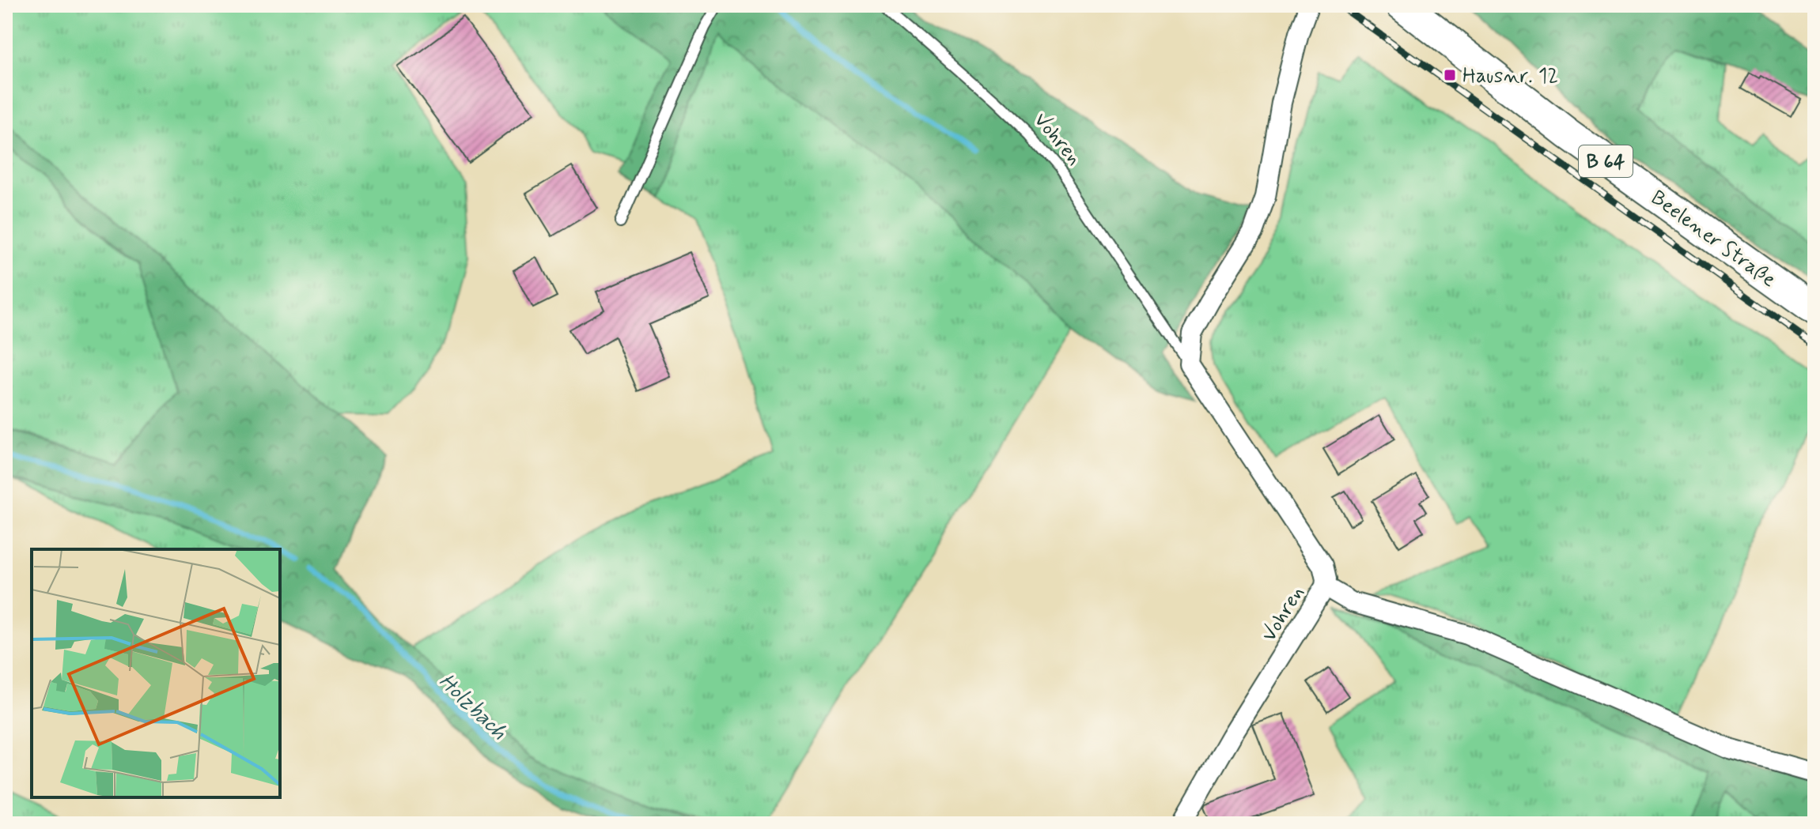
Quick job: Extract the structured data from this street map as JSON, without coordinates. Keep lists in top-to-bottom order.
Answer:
{
  "streets": {
    "main road": ["B 64", "Beelener Straße"],
    "street": ["Vohren"]
  },
  "water": ["Holzbach"],
  "places": {
    "transit": ["Hausnr. 12"]
  }
}
